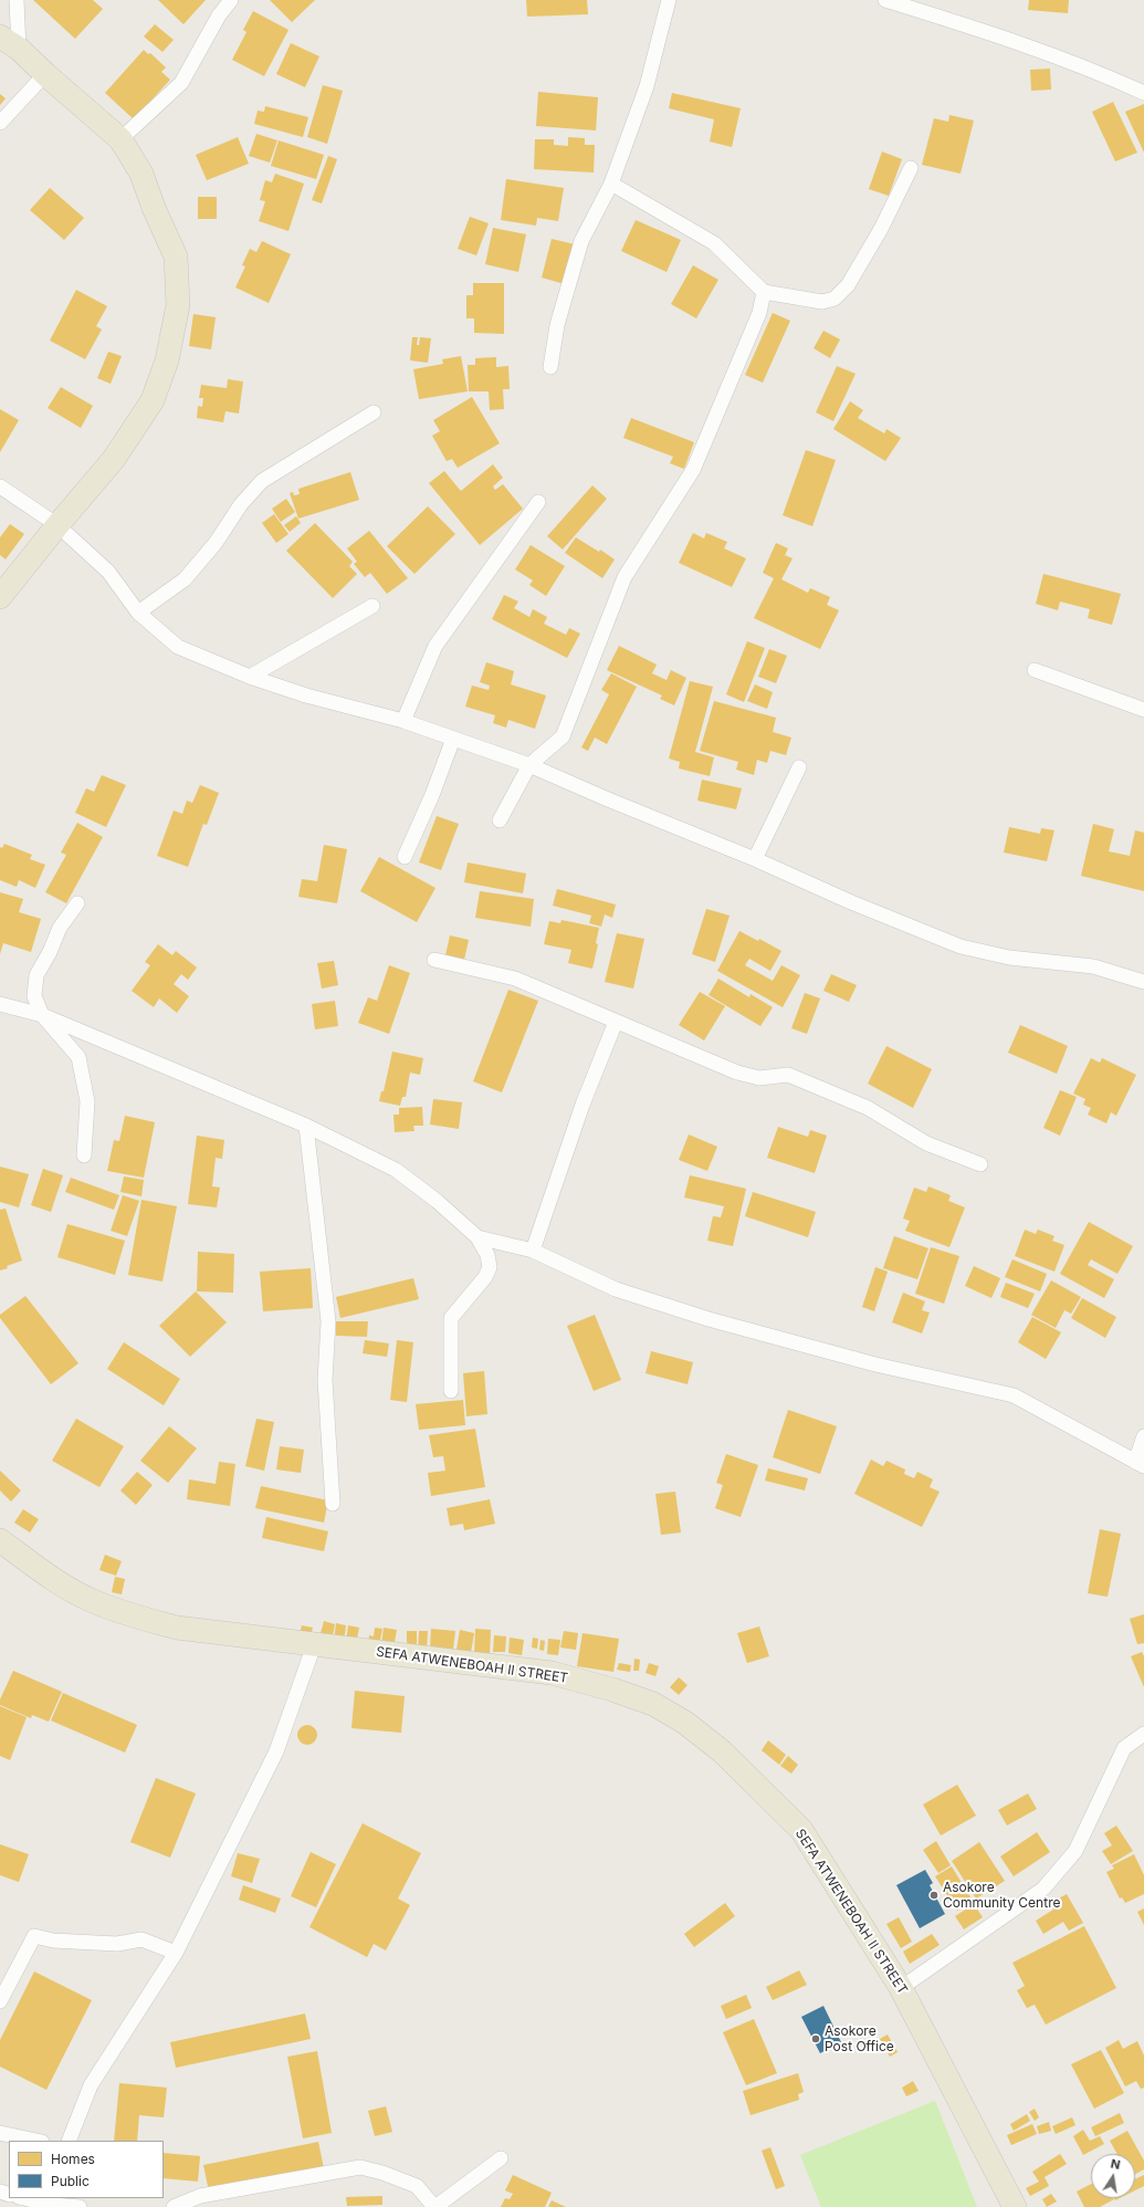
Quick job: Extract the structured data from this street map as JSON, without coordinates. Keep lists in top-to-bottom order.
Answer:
{
  "streets": {
    "main road": ["SEFA ATWENEBOAH II STREET"]
  },
  "places": ["Asokore Community Centre", "Asokore Post Office"],
  "legend": ["Homes", "Public"],
  "north": "top"
}
